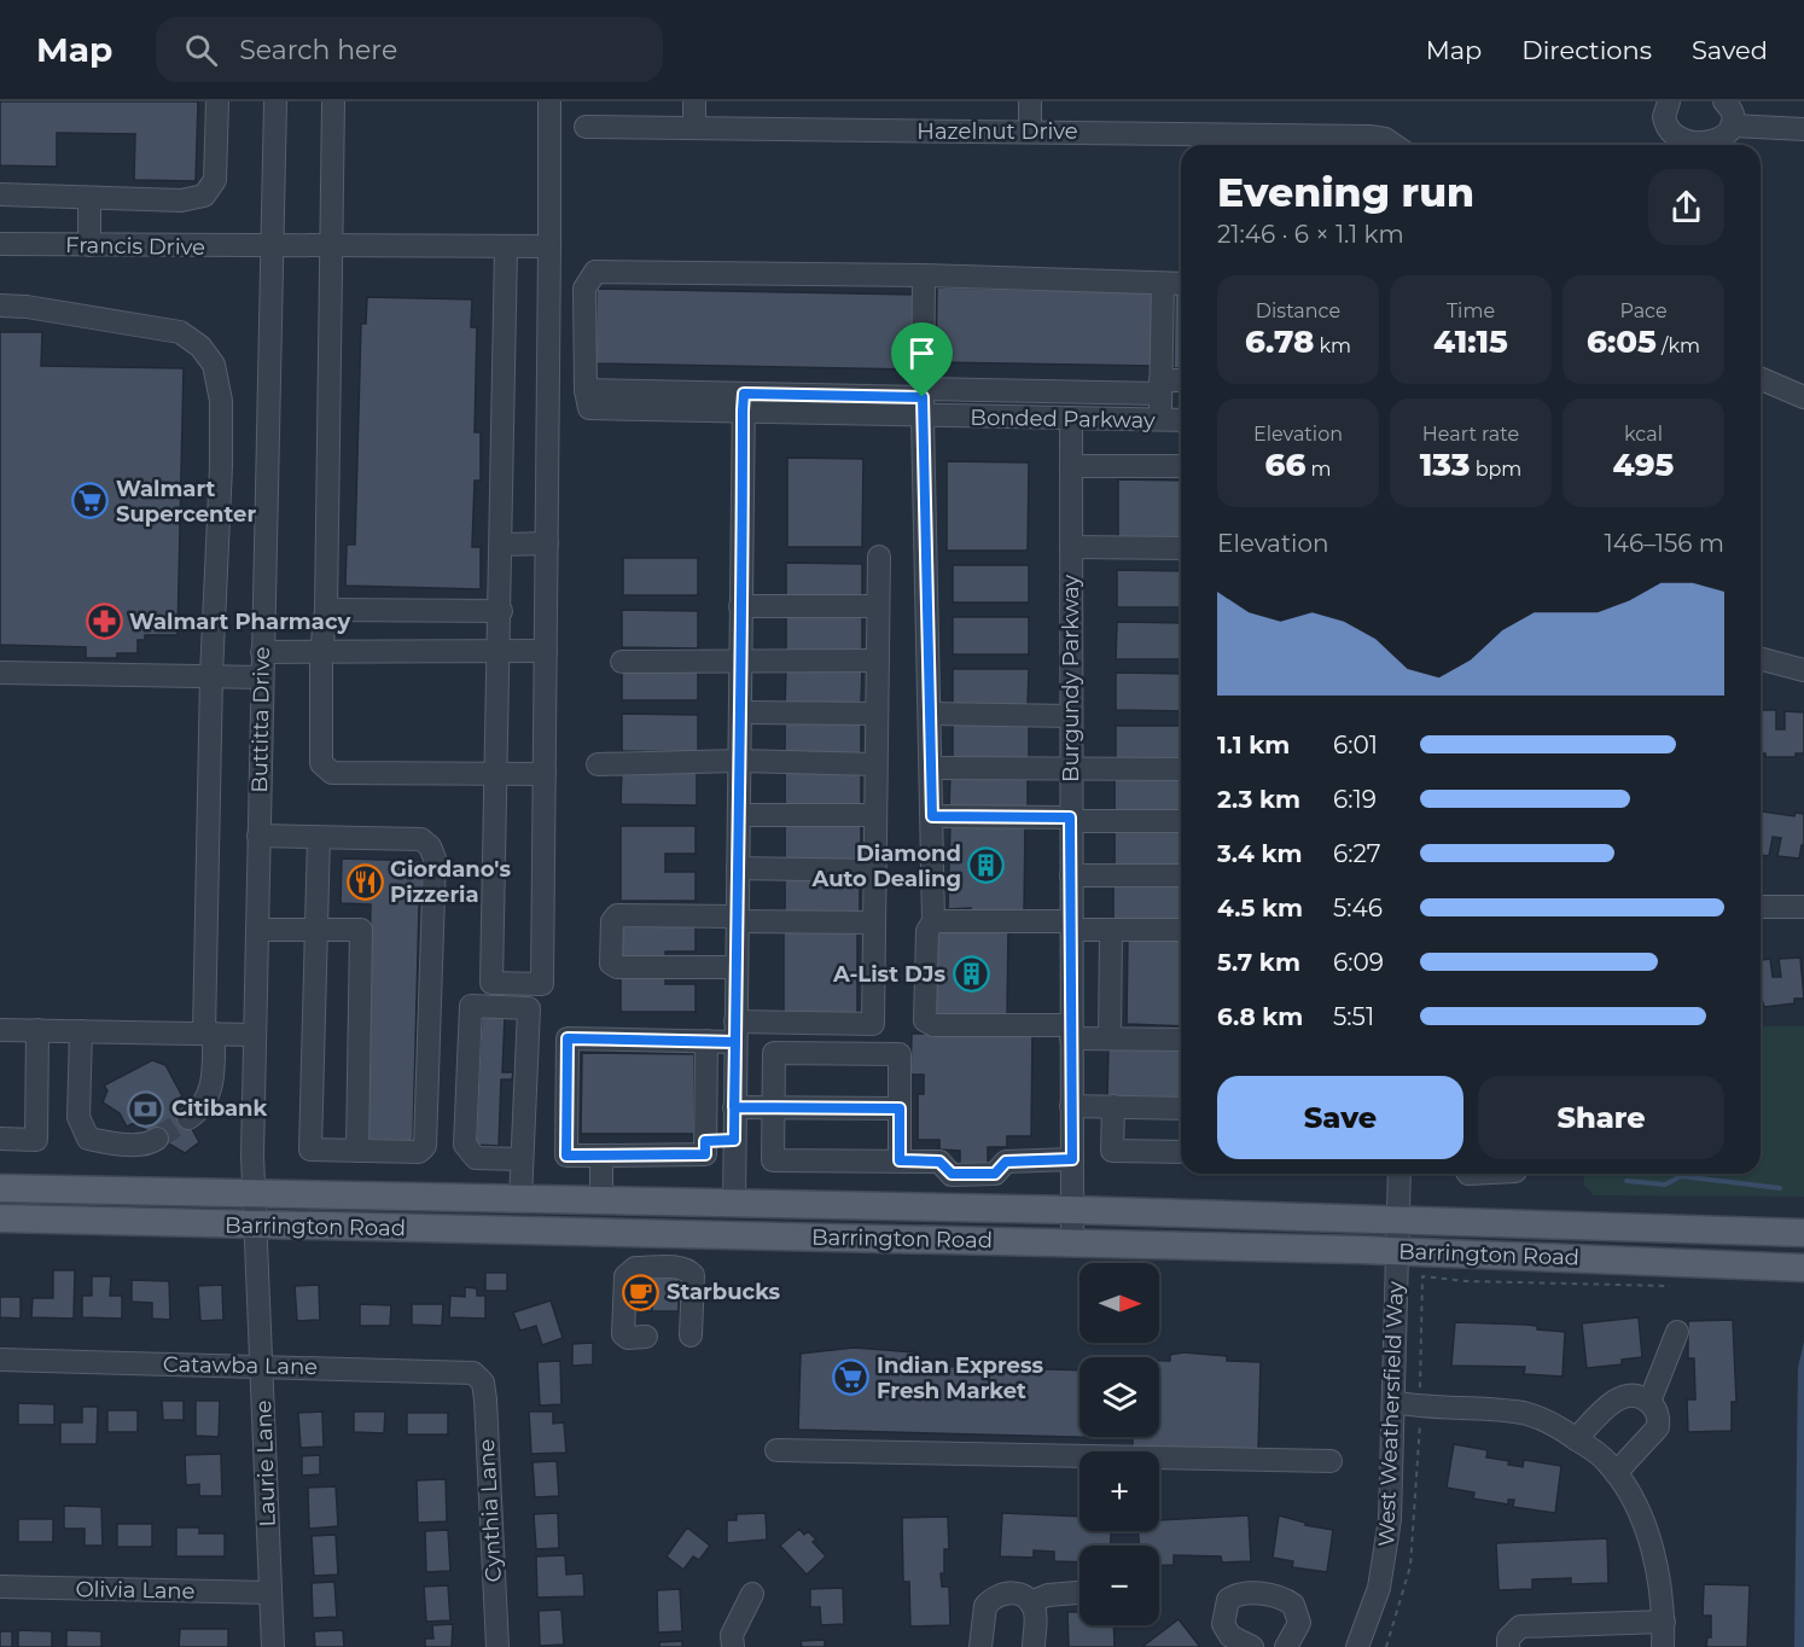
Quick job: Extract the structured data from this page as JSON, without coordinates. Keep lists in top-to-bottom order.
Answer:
{
  "streets": {
    "main road": ["Barrington Road"],
    "street": [
      "Hazelnut Drive",
      "Francis Drive",
      "Bonded Parkway",
      "Burgundy Parkway",
      "Buttitta Drive",
      "Catawba Lane",
      "West Weathersfield Way",
      "Laurie Lane",
      "Cynthia Lane",
      "Olivia Lane"
    ]
  },
  "crossings": [
    ["Francis Drive", "Buttitta Drive"],
    ["Bonded Parkway", "Burgundy Parkway"],
    ["Burgundy Parkway", "Barrington Road"],
    ["Buttitta Drive", "Barrington Road"],
    ["Buttitta Drive", "Laurie Lane"],
    ["Barrington Road", "West Weathersfield Way"],
    ["Barrington Road", "Laurie Lane"],
    ["Catawba Lane", "Laurie Lane"],
    ["Catawba Lane", "Cynthia Lane"],
    ["Laurie Lane", "Olivia Lane"]
  ],
  "places": {
    "supermarket": ["Walmart Supercenter", "Indian Express Fresh Market"],
    "pharmacy": ["Walmart Pharmacy"],
    "building": ["Diamond Auto Dealing", "A-List DJs"],
    "restaurant": ["Giordano's Pizzeria"],
    "bank": ["Citibank"],
    "cafe": ["Starbucks"]
  },
  "north": "right",
  "page": {
    "header": "Map",
    "search": "Search here",
    "nav": ["Map", "Directions", "Saved"],
    "heading": ["Evening run", "21:46 · 6 × 1.1 km"],
    "stats": [
      ["Distance", "6.78 km"],
      ["Time", "41:15"],
      ["Pace", "6:05 /km"],
      ["Elevation", "66 m"],
      ["Heart rate", "133 bpm"],
      ["kcal", "495"]
    ],
    "chart": ["Elevation", "146–156 m"],
    "list": [
      {
        "name": "1.1 km",
        "note": "6:01"
      },
      {
        "name": "2.3 km",
        "note": "6:19"
      },
      {
        "name": "3.4 km",
        "note": "6:27"
      },
      {
        "name": "4.5 km",
        "note": "5:46"
      },
      {
        "name": "5.7 km",
        "note": "6:09"
      },
      {
        "name": "6.8 km",
        "note": "5:51"
      }
    ],
    "buttons": ["Save", "Share"],
    "map_buttons": ["+", "−"]
  }
}
